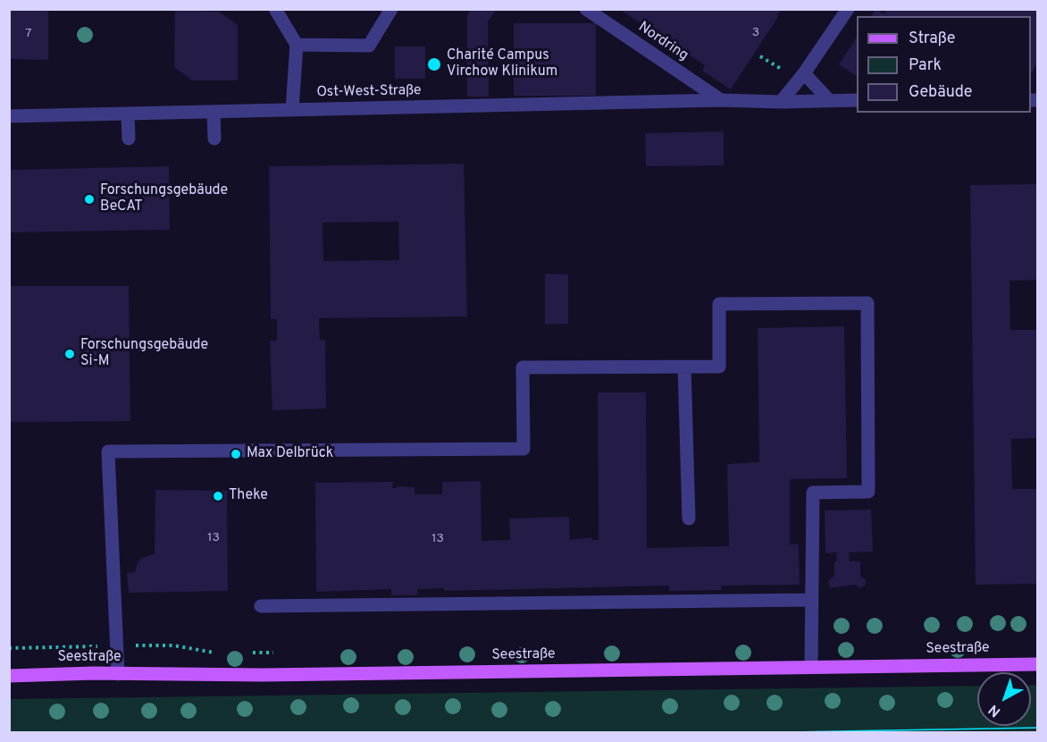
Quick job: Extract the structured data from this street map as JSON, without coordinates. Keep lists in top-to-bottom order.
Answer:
{
  "streets": {
    "main road": ["Seestraße"],
    "lane": ["Nordring", "Ost-West-Straße"]
  },
  "crossings": [
    ["Nordring", "Ost-West-Straße"]
  ],
  "places": [
    "Charité Campus Virchow Klinikum",
    "Forschungsgebäude BeCAT",
    "Forschungsgebäude Si-M",
    "Max Delbrück",
    "Theke"
  ],
  "house_numbers": [
    "3",
    "7",
    "13",
    "13"
  ],
  "legend": ["Straße", "Park", "Gebäude"],
  "north": "bottom left"
}
